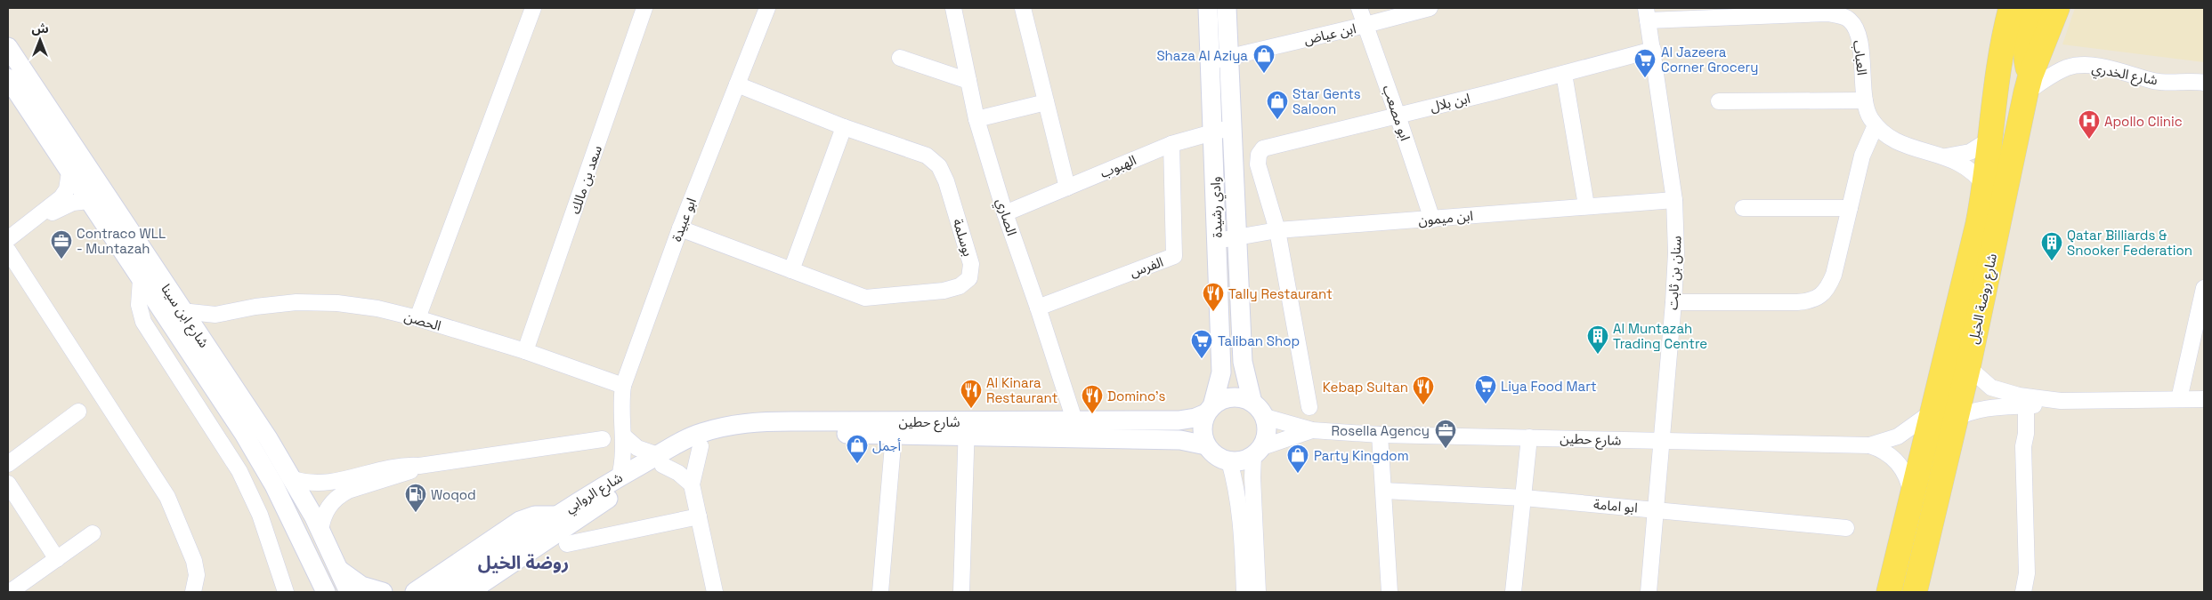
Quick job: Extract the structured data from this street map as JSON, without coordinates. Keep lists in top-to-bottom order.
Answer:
{
  "streets": {
    "main road": ["شارع روضة الخيل"],
    "street": [
      "ابن عياض",
      "العباب",
      "شارع الخدري",
      "ابن بلال",
      "ابو مصعب",
      "الهبوب",
      "سعد بن مالك",
      "وادي رشيدة",
      "الصاري",
      "ابن ميمون",
      "ابو عبيدة",
      "بوسلمة",
      "الفرس",
      "سنان بن ثابت",
      "شارع ابن سينا",
      "الحصن",
      "شارع حطين",
      "شارع الروابي",
      "ابو امامة"
    ]
  },
  "crossings": [
    ["ابن عياض", "ابو مصعب"],
    ["ابن عياض", "وادي رشيدة"],
    ["العباب", "سنان بن ثابت"],
    ["شارع الخدري", "شارع روضة الخيل"],
    ["ابن بلال", "ابو مصعب"],
    ["ابن بلال", "ابن ميمون"],
    ["ابن بلال", "سنان بن ثابت"],
    ["ابو مصعب", "ابن ميمون"],
    ["الهبوب", "وادي رشيدة"],
    ["الهبوب", "الصاري"],
    ["الهبوب", "الفرس"],
    ["سعد بن مالك", "الحصن"],
    ["وادي رشيدة", "ابن ميمون"],
    ["وادي رشيدة", "شارع حطين"],
    ["الصاري", "الفرس"],
    ["الصاري", "شارع حطين"],
    ["ابن ميمون", "سنان بن ثابت"],
    ["ابو عبيدة", "بوسلمة"],
    ["ابو عبيدة", "الحصن"],
    ["ابو عبيدة", "شارع الروابي"],
    ["سنان بن ثابت", "شارع حطين"],
    ["سنان بن ثابت", "ابو امامة"],
    ["شارع روضة الخيل", "شارع حطين"],
    ["شارع ابن سينا", "الحصن"],
    ["شارع حطين", "شارع الروابي"]
  ],
  "districts": ["روضة الخيل"],
  "places": {
    "shop": [
      "Shaza Al Aziya",
      "Star Gents Saloon",
      "أجمل",
      "Party Kingdom"
    ],
    "supermarket": ["Al Jazeera Corner Grocery", "Taliban Shop", "Liya Food Mart"],
    "hospital": ["Apollo Clinic"],
    "office": ["Contraco WLL - Muntazah", "Rosella Agency"],
    "building": ["Qatar Billiards & Snooker Federation", "Al Muntazah Trading Centre"],
    "restaurant": [
      "Tally Restaurant",
      "Kebap Sultan",
      "Al Kinara Restaurant",
      "Domino's"
    ],
    "fuel station": ["Woqod"]
  },
  "north": "top"
}
